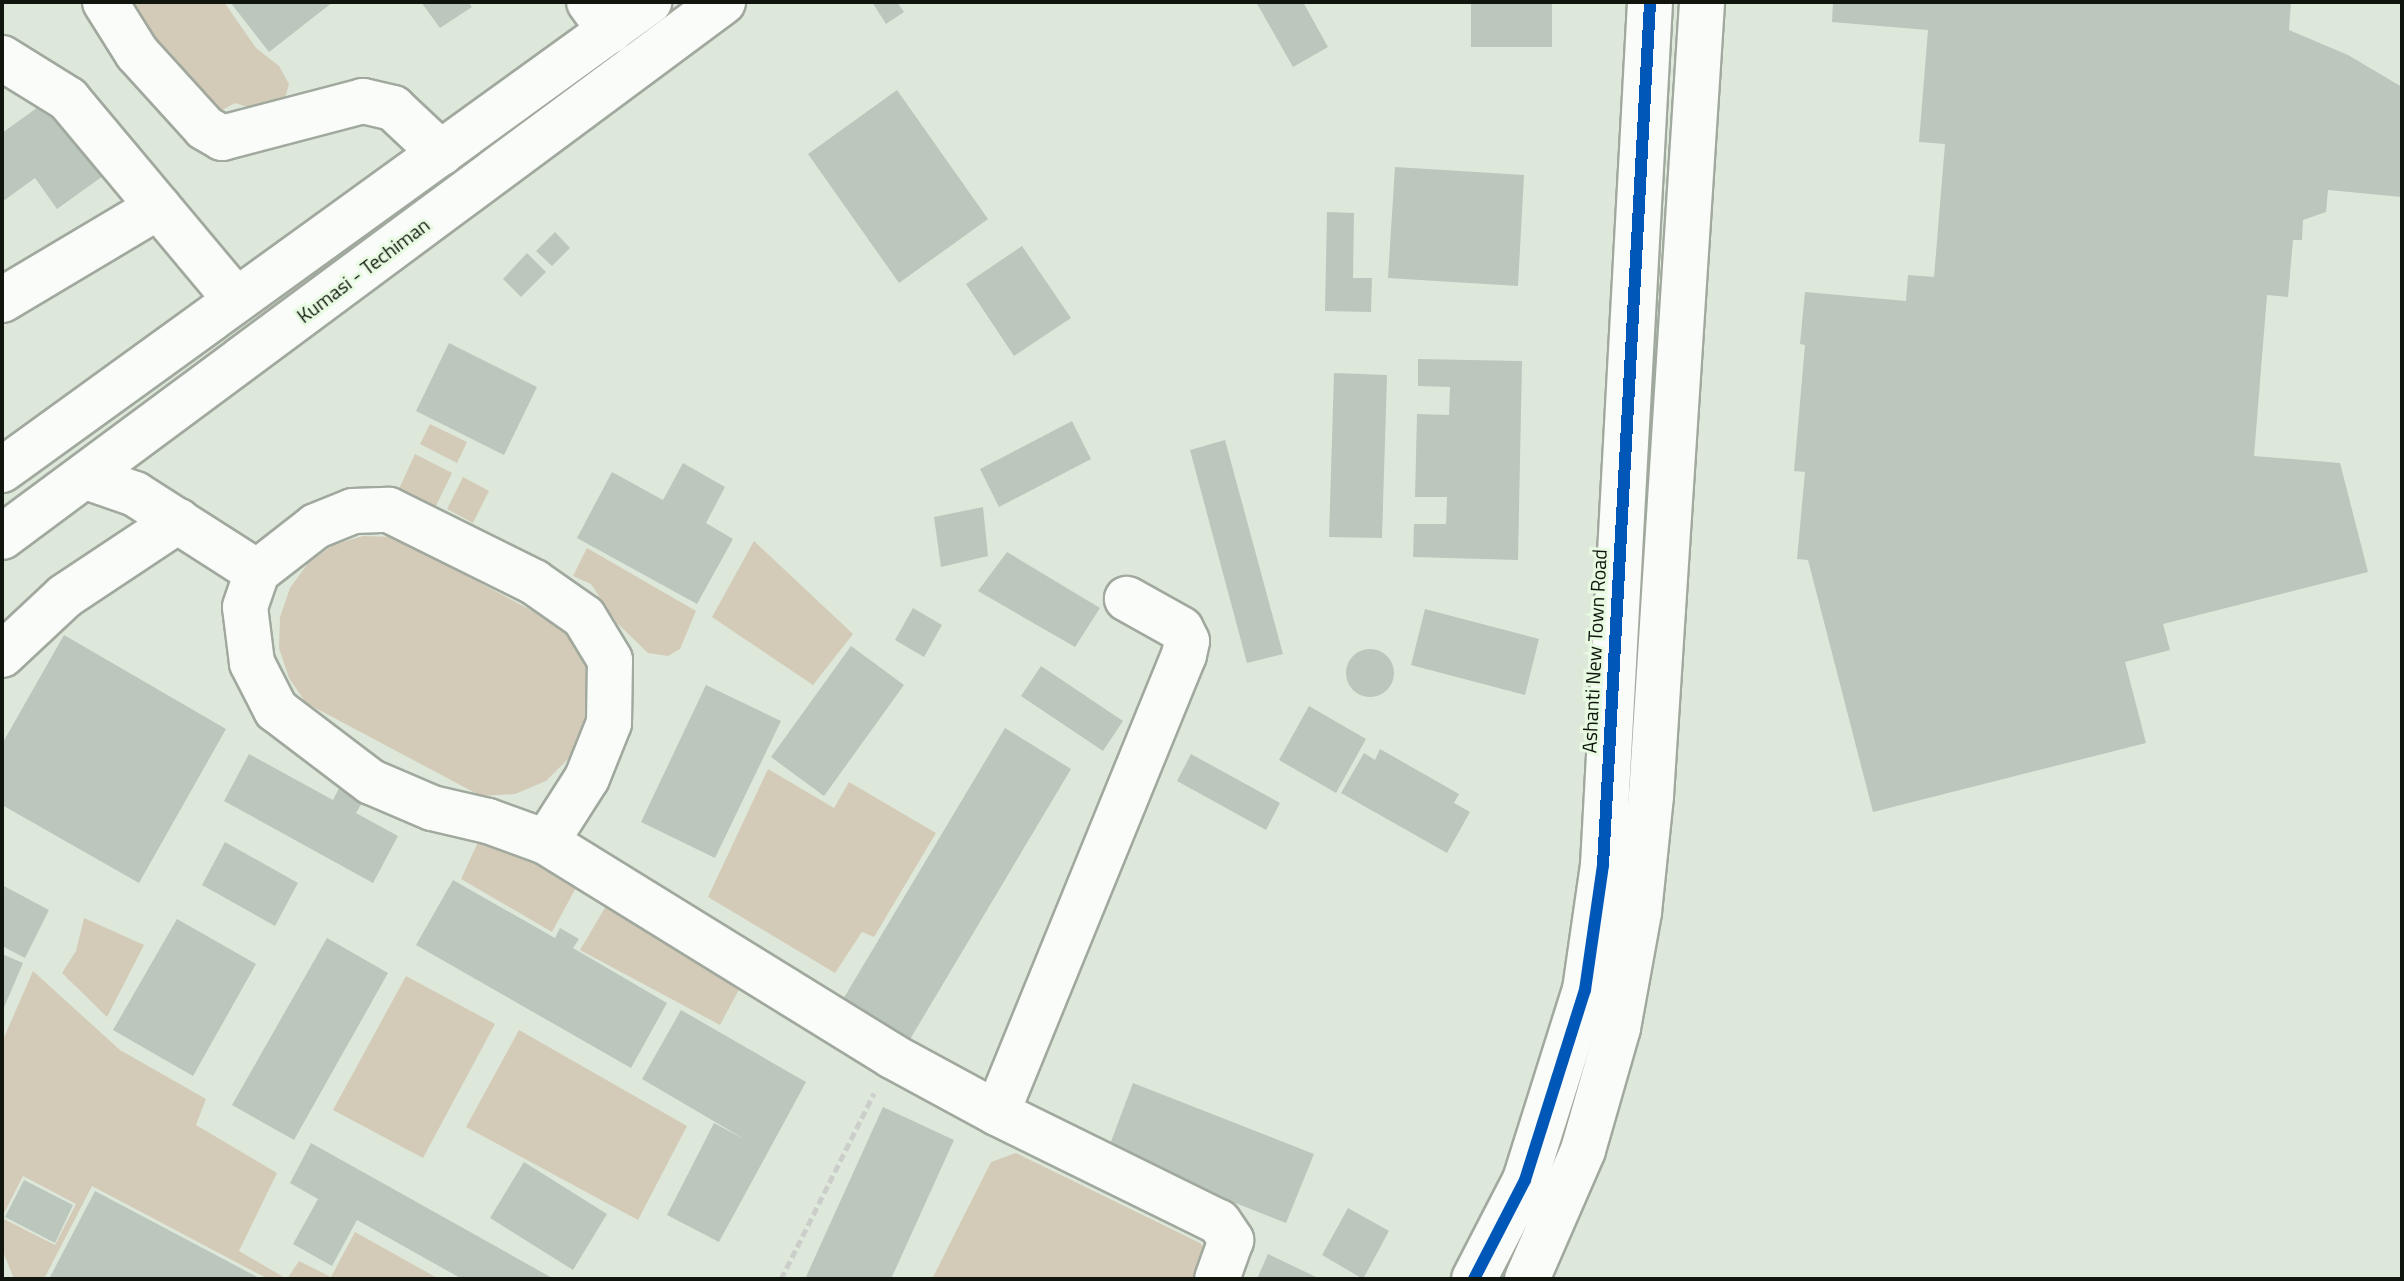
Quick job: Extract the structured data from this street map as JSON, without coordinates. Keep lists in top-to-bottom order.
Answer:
{
  "streets": {
    "street": ["Kumasi - Techiman", "Ashanti New Town Road"]
  }
}
